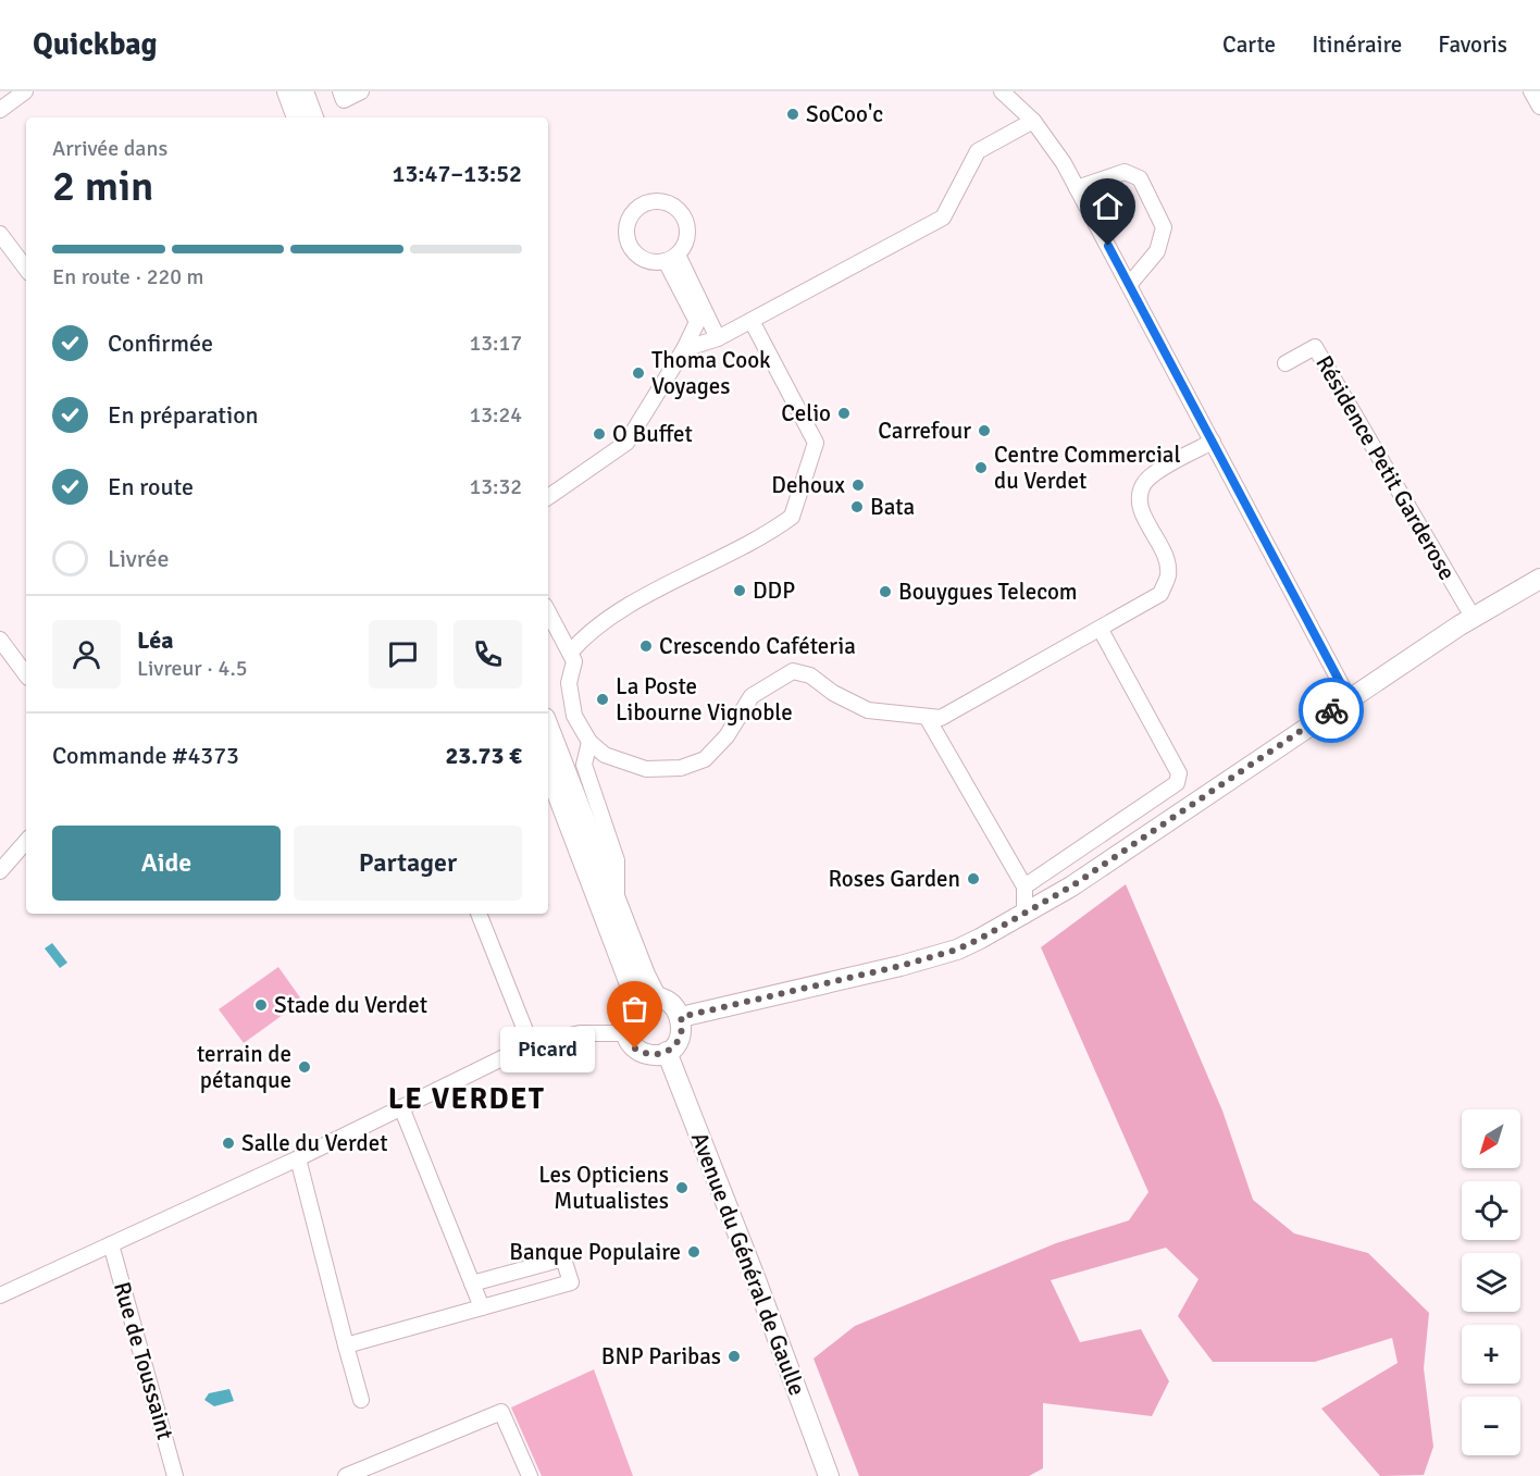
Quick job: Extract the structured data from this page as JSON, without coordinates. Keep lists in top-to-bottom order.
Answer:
{
  "streets": {
    "main road": ["Avenue du Général de Gaulle"],
    "street": ["Résidence Petit Garderose", "Rue de Toussaint"]
  },
  "districts": ["LE VERDET"],
  "places": [
    "SoCoo'c",
    "Thoma Cook Voyages",
    "Celio",
    "Carrefour",
    "O Buffet",
    "Centre Commercial du Verdet",
    "Dehoux",
    "Bata",
    "DDP",
    "Bouygues Telecom",
    "Crescendo Caféteria",
    "La Poste Libourne Vignoble",
    "Roses Garden",
    "Stade du Verdet",
    "Picard",
    "terrain de pétanque",
    "Salle du Verdet",
    "Les Opticiens Mutualistes",
    "Banque Populaire",
    "BNP Paribas"
  ],
  "north": "bottom left",
  "page": {
    "header": "Quickbag",
    "nav": ["Carte", "Itinéraire", "Favoris"],
    "heading": ["2 min", "Arrivée dans", "13:47–13:52"],
    "panel": [
      "Léa",
      "Livreur · 4.5",
      "Commande #4373",
      "23.73 €"
    ],
    "bar": "En route · 220 m",
    "list": [
      ["Confirmée", "13:17"],
      ["En préparation", "13:24"],
      ["En route", "13:32"],
      "Livrée"
    ],
    "buttons": ["Aide", "Partager"],
    "bubble": "Picard",
    "map_buttons": ["+", "−"]
  }
}
